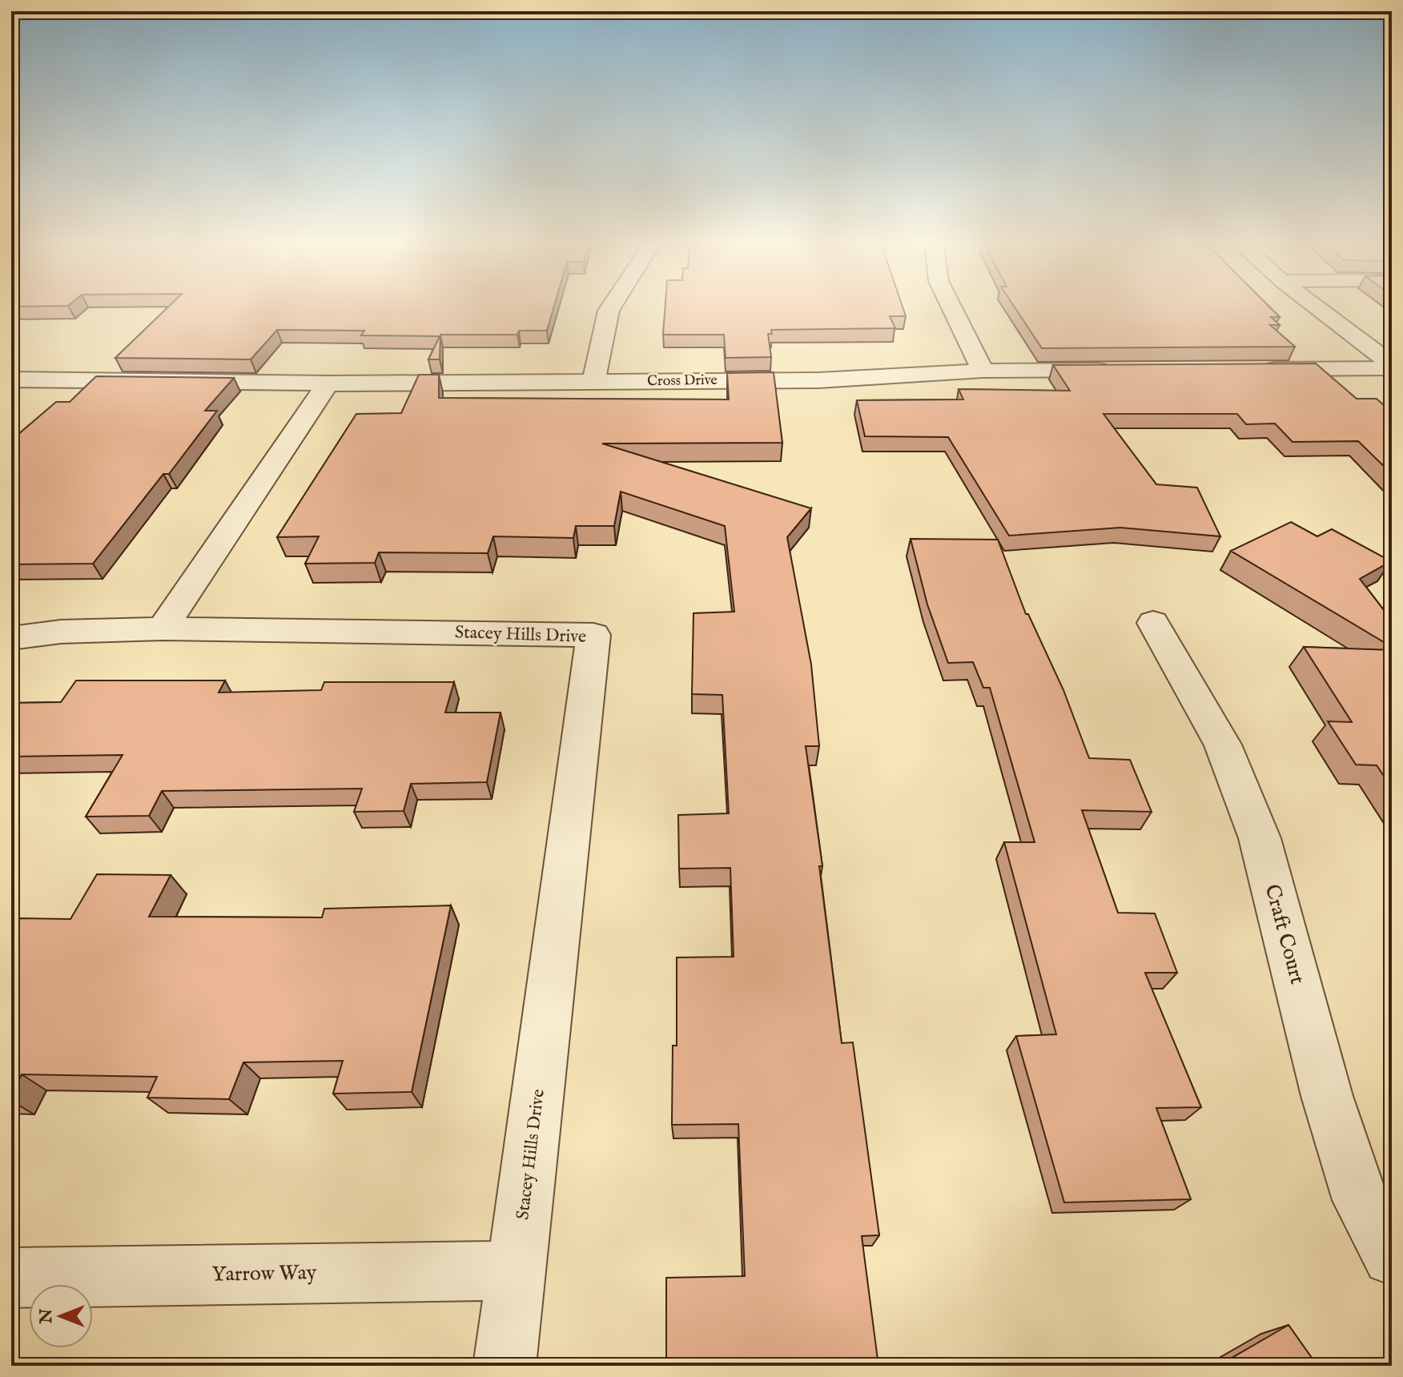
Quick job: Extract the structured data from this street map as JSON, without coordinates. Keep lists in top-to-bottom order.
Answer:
{
  "streets": {
    "street": [
      "Cross Drive",
      "Stacey Hills Drive",
      "Craft Court",
      "Yarrow Way"
    ]
  },
  "crossings": [
    ["Stacey Hills Drive", "Yarrow Way"]
  ],
  "north": "left"
}
